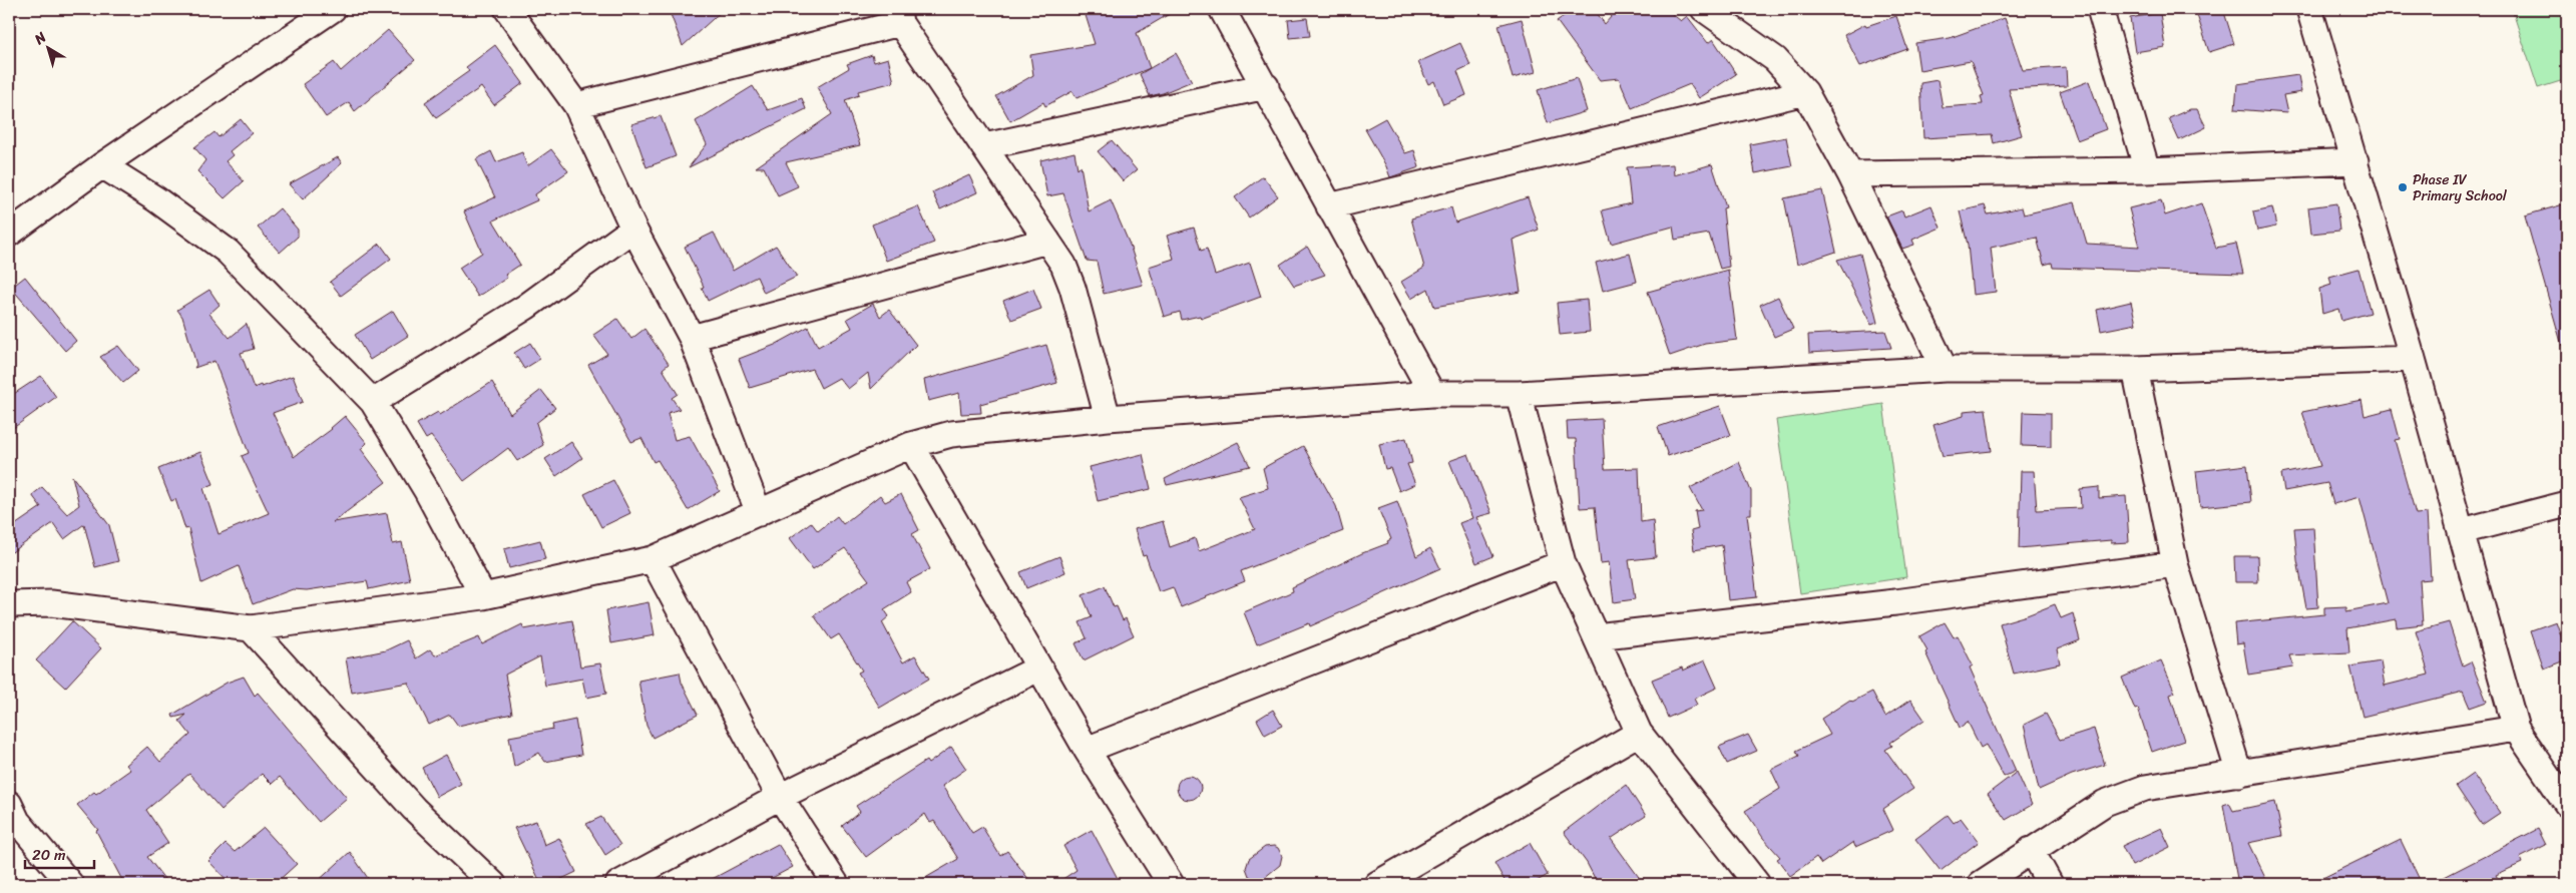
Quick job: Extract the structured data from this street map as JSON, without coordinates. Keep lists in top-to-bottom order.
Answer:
{
  "places": ["Phase IV Primary School"],
  "scale_bar": "20 m",
  "north": "top left"
}
